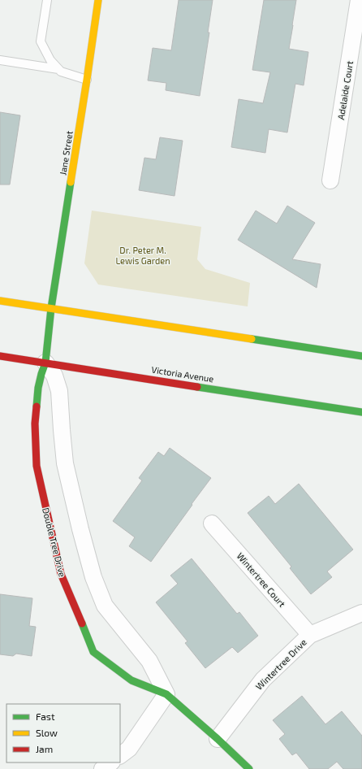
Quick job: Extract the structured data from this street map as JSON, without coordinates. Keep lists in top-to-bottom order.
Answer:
{
  "streets": {
    "street": [
      "Adelaide Court",
      "Jane Street",
      "Victoria Avenue",
      "Double Tree Drive",
      "Wintertree Court",
      "Wintertree Drive"
    ]
  },
  "crossings": [
    ["Jane Street", "Double Tree Drive"],
    ["Victoria Avenue", "Double Tree Drive"],
    ["Double Tree Drive", "Wintertree Drive"],
    ["Wintertree Court", "Wintertree Drive"]
  ],
  "parks": ["Dr. Peter M. Lewis Garden"],
  "legend": ["Fast", "Slow", "Jam"]
}
